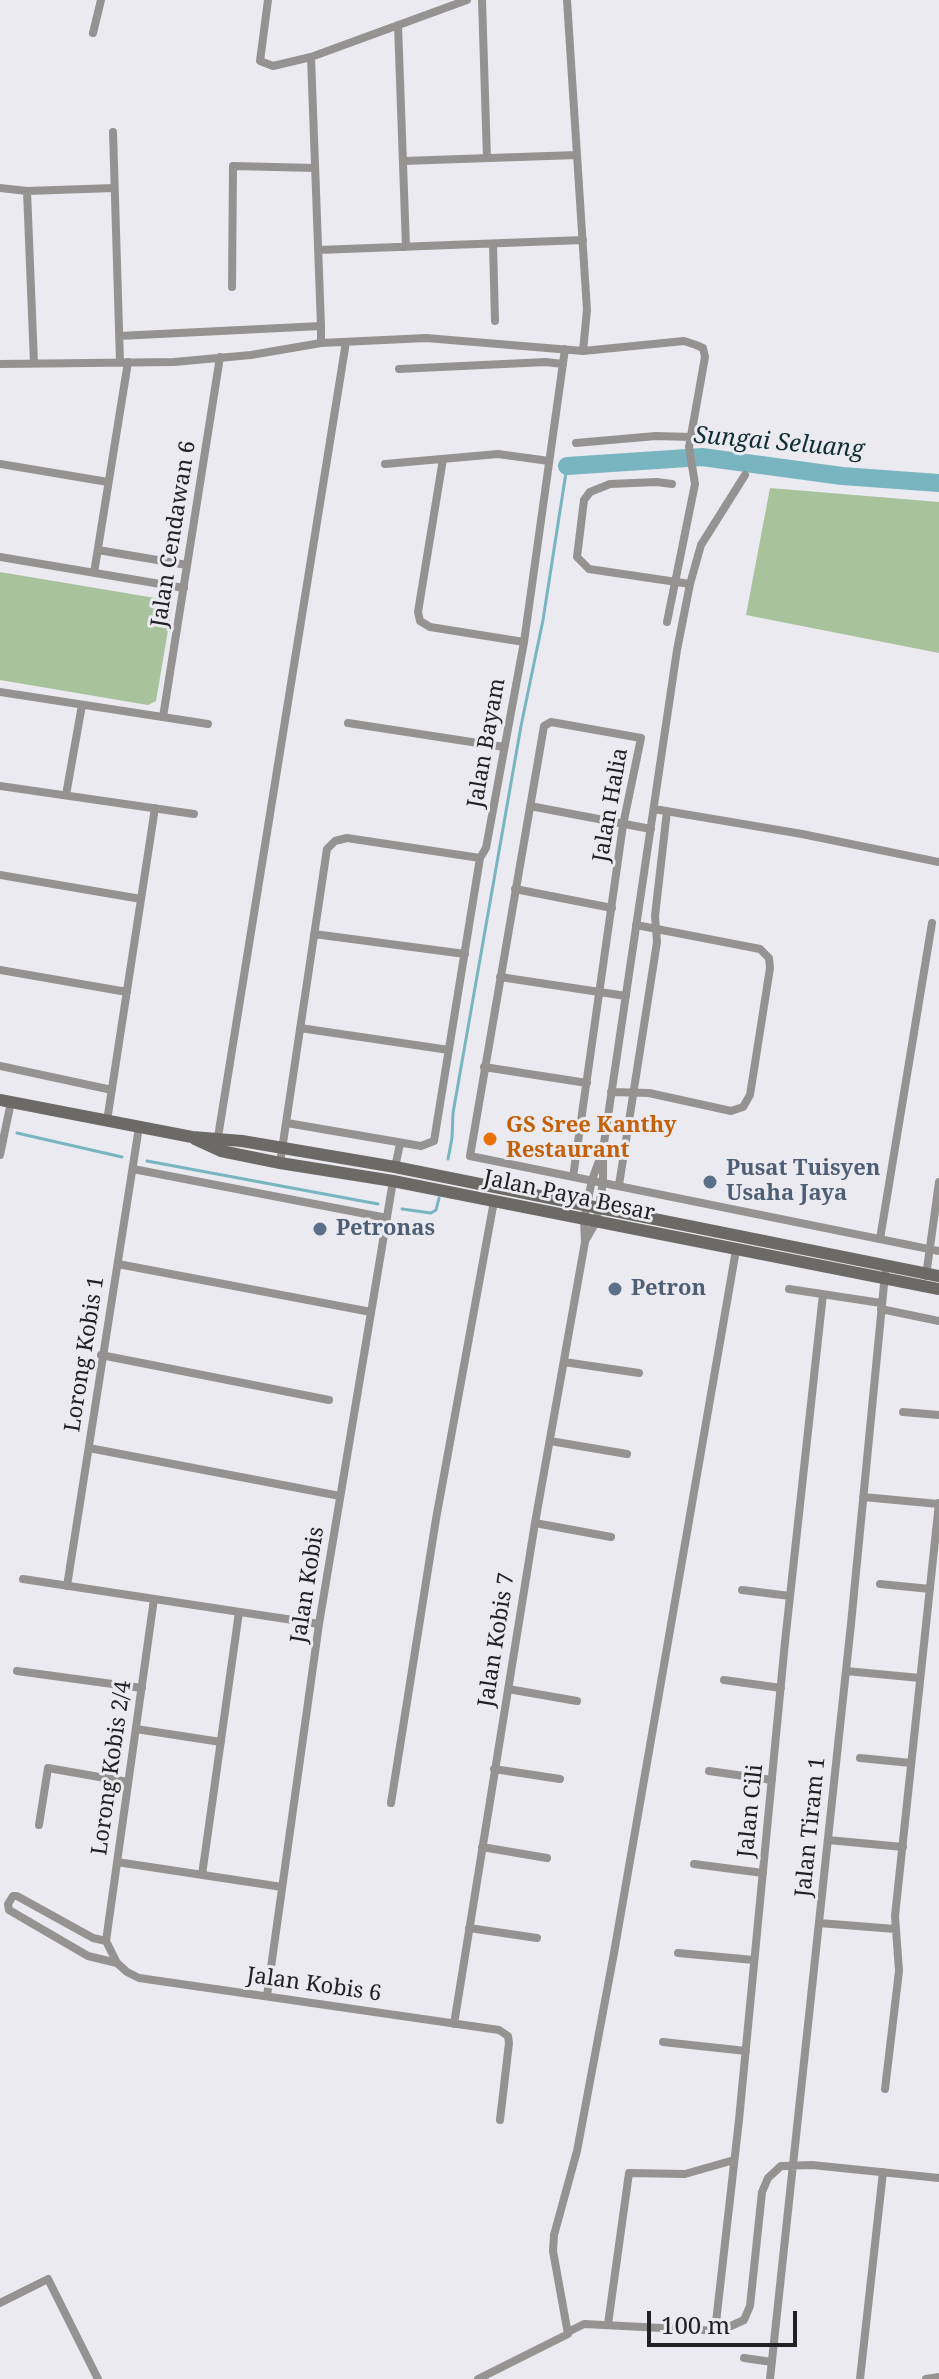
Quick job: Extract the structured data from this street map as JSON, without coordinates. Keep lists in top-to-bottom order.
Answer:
{
  "streets": {
    "street": [
      "Jalan Cendawan 6",
      "Jalan Bayam",
      "Jalan Halia",
      "Jalan Paya Besar",
      "Lorong Kobis 1",
      "Jalan Kobis",
      "Jalan Kobis 7",
      "Lorong Kobis 2/4",
      "Jalan Cili",
      "Jalan Tiram 1",
      "Jalan Kobis 6"
    ]
  },
  "crossings": [
    ["Jalan Paya Besar", "Lorong Kobis 1"],
    ["Jalan Paya Besar", "Jalan Kobis"],
    ["Jalan Paya Besar", "Jalan Kobis 7"],
    ["Jalan Paya Besar", "Jalan Tiram 1"],
    ["Jalan Kobis", "Jalan Kobis 6"],
    ["Jalan Kobis 7", "Jalan Kobis 6"],
    ["Lorong Kobis 2/4", "Jalan Kobis 6"]
  ],
  "water": ["Sungai Seluang"],
  "places": [
    "GS Sree Kanthy Restaurant",
    "Pusat Tuisyen Usaha Jaya",
    "Petronas",
    "Petron"
  ],
  "scale_bar": "100 m"
}
